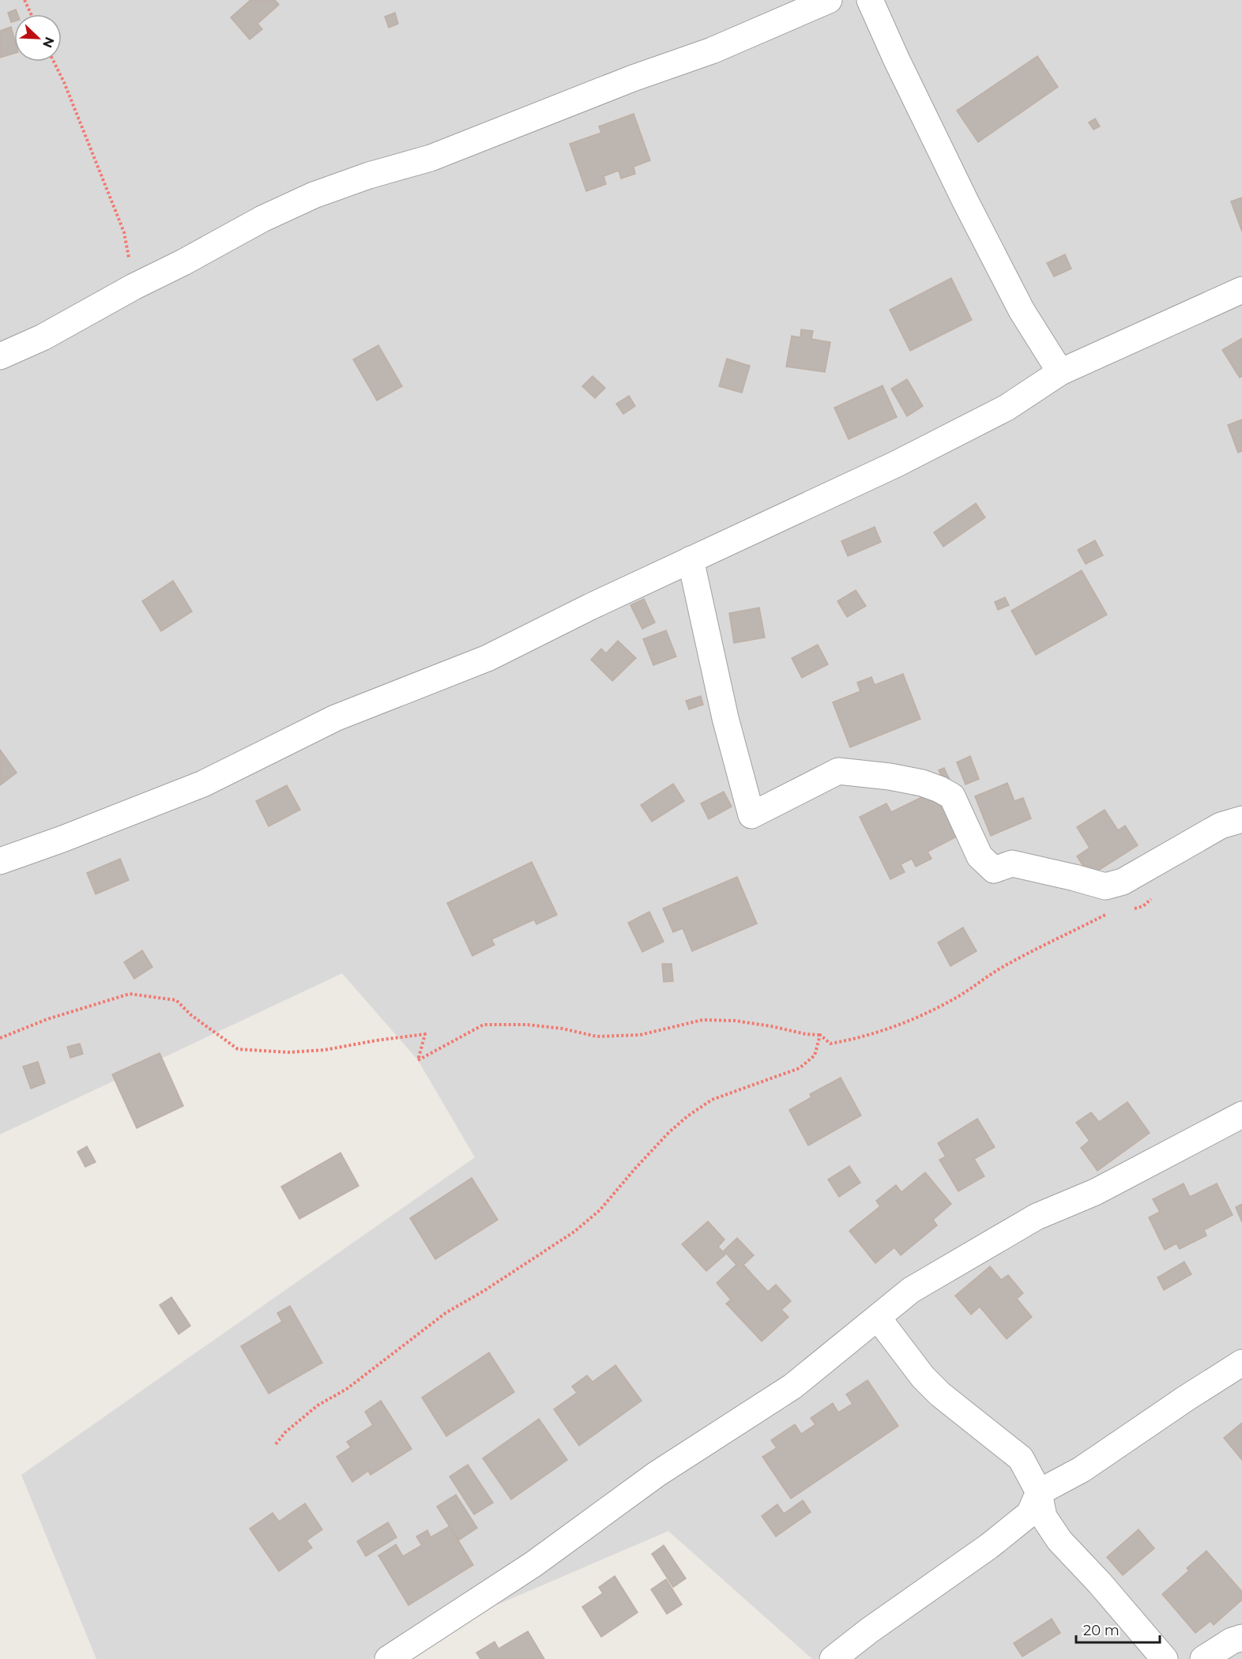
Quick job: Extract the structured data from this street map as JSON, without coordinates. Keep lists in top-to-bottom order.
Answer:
{
  "scale_bar": "20 m",
  "north": "bottom right"
}
